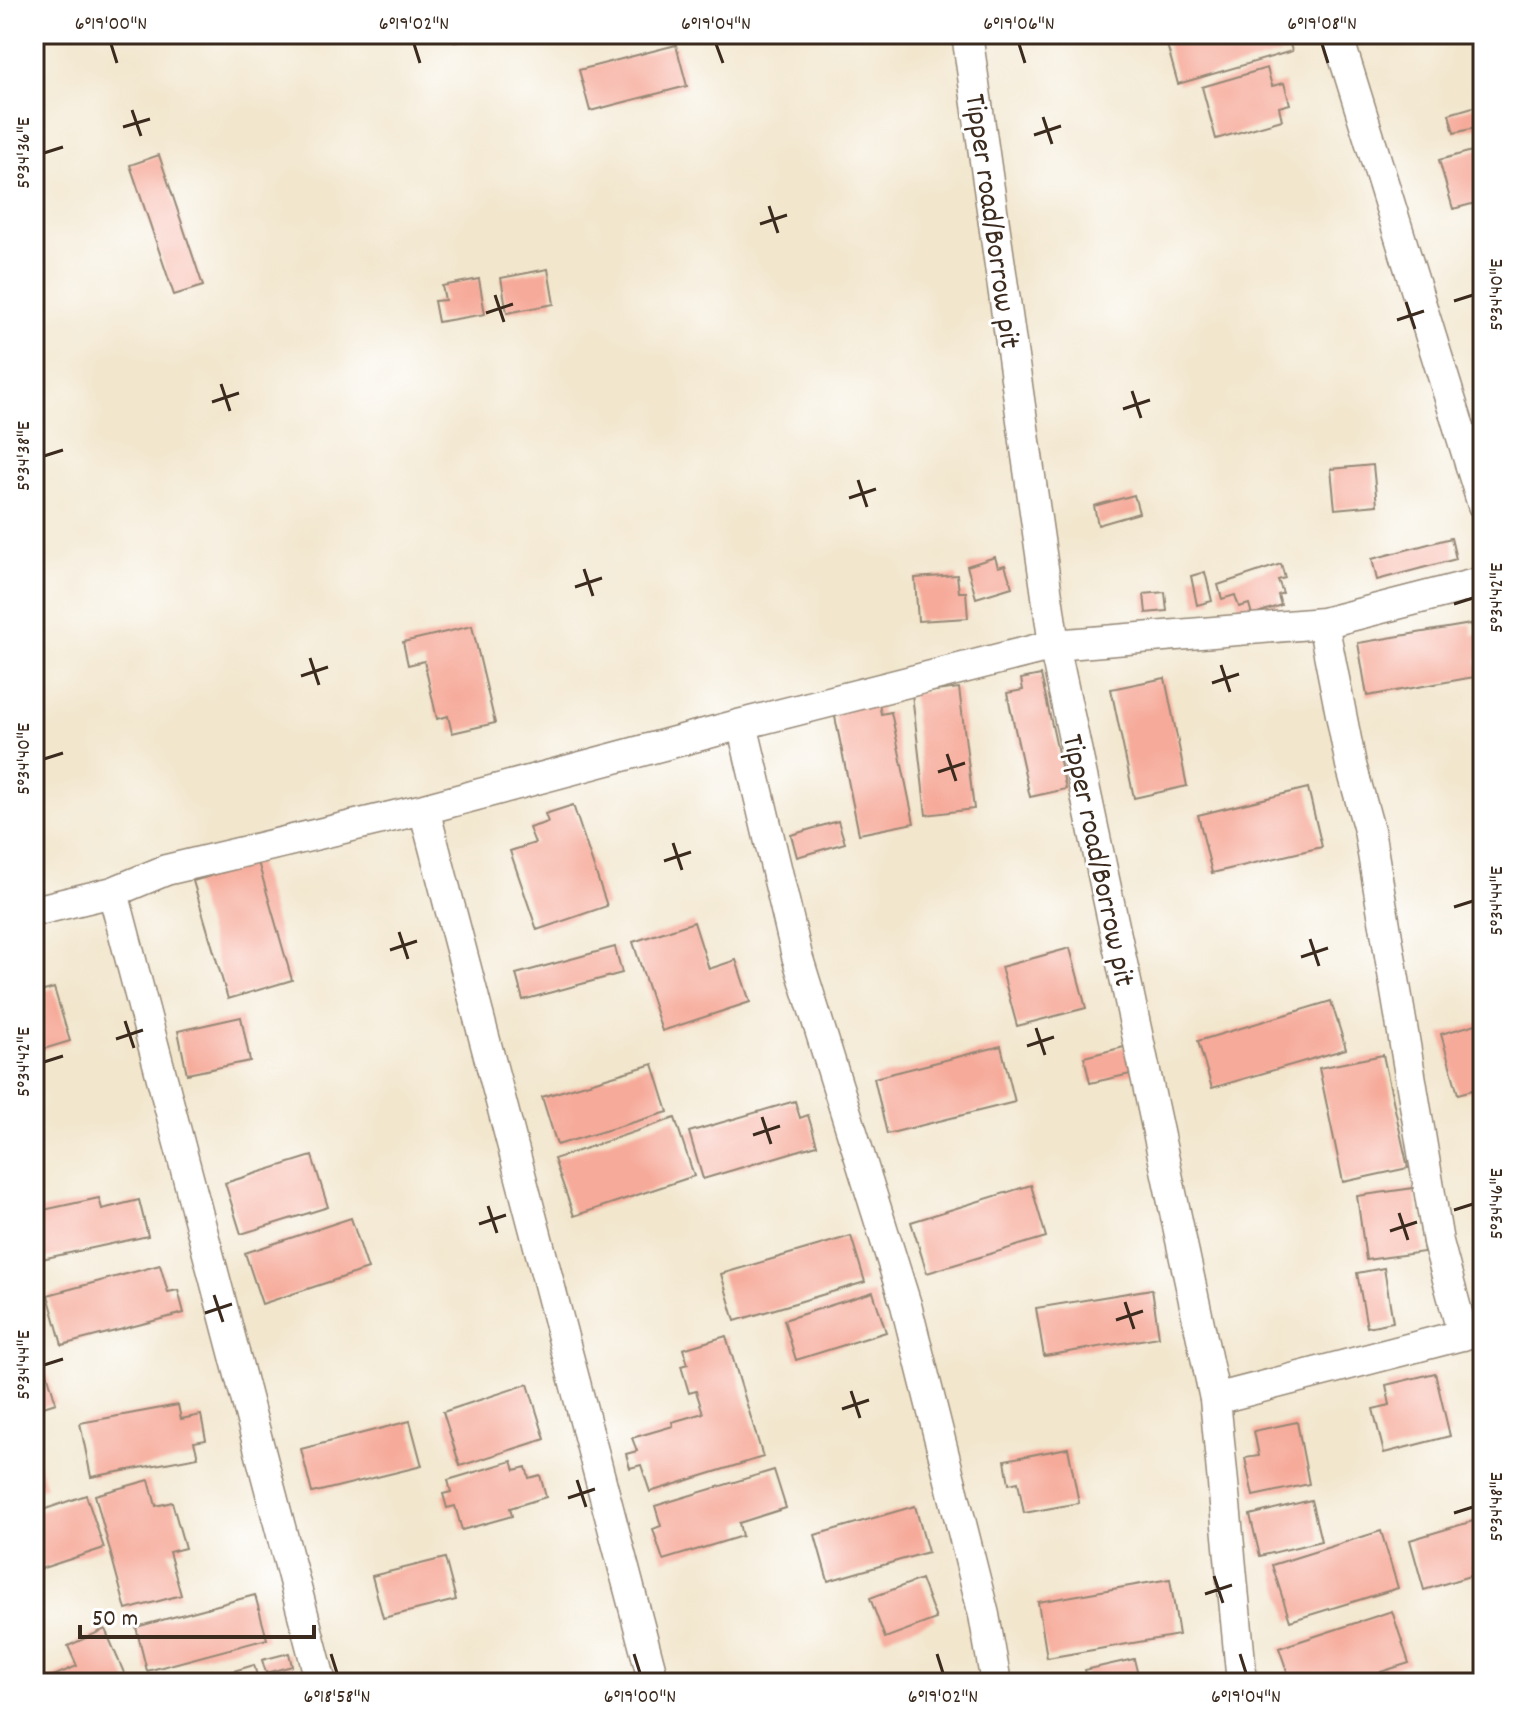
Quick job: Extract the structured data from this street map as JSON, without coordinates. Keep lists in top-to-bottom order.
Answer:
{
  "streets": {
    "street": ["Tipper road/Borrow pit"]
  },
  "scale_bar": "50 m",
  "coordinates": [
    "6°19'00\"N",
    "6°19'02\"N",
    "6°19'04\"N",
    "6°19'06\"N",
    "6°19'08\"N",
    "5°34'36\"E",
    "5°34'40\"E",
    "5°34'38\"E",
    "5°34'42\"E",
    "5°34'44\"E",
    "5°34'46\"E",
    "5°34'48\"E",
    "6°18'58\"N"
  ]
}
